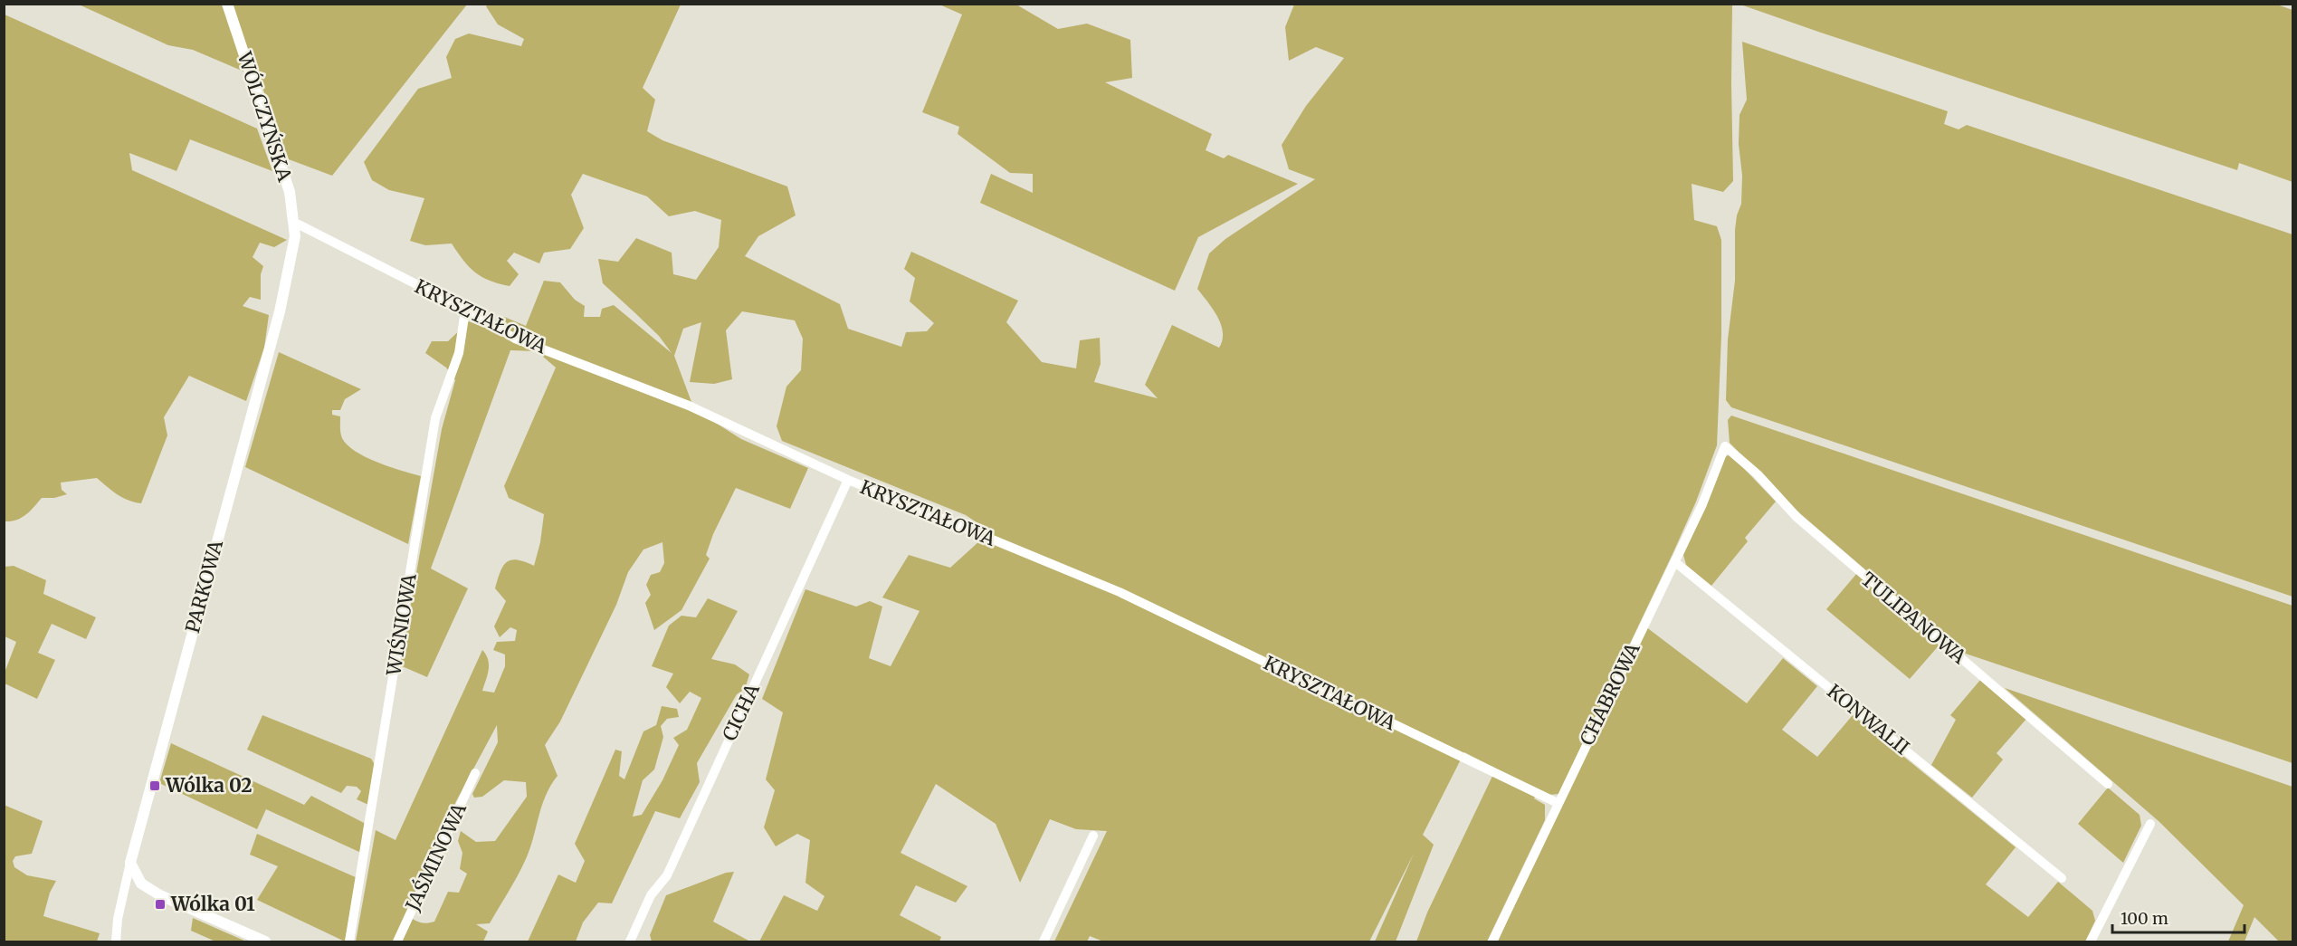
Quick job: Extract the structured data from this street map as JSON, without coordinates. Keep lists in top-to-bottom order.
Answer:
{
  "streets": {
    "street": [
      "WÓLCZYŃSKA",
      "KRYSZTAŁOWA",
      "PARKOWA",
      "TULIPANOWA",
      "WIŚNIOWA",
      "CHABROWA",
      "CICHA",
      "KONWALII",
      "JAŚMINOWA"
    ]
  },
  "crossings": [
    ["WÓLCZYŃSKA", "KRYSZTAŁOWA"],
    ["WÓLCZYŃSKA", "PARKOWA"],
    ["KRYSZTAŁOWA", "PARKOWA"],
    ["KRYSZTAŁOWA", "WIŚNIOWA"],
    ["KRYSZTAŁOWA", "CHABROWA"],
    ["KRYSZTAŁOWA", "CICHA"],
    ["TULIPANOWA", "CHABROWA"],
    ["CHABROWA", "KONWALII"]
  ],
  "places": {
    "transit": ["Wólka 02", "Wólka 01"]
  },
  "scale_bar": "100 m"
}
